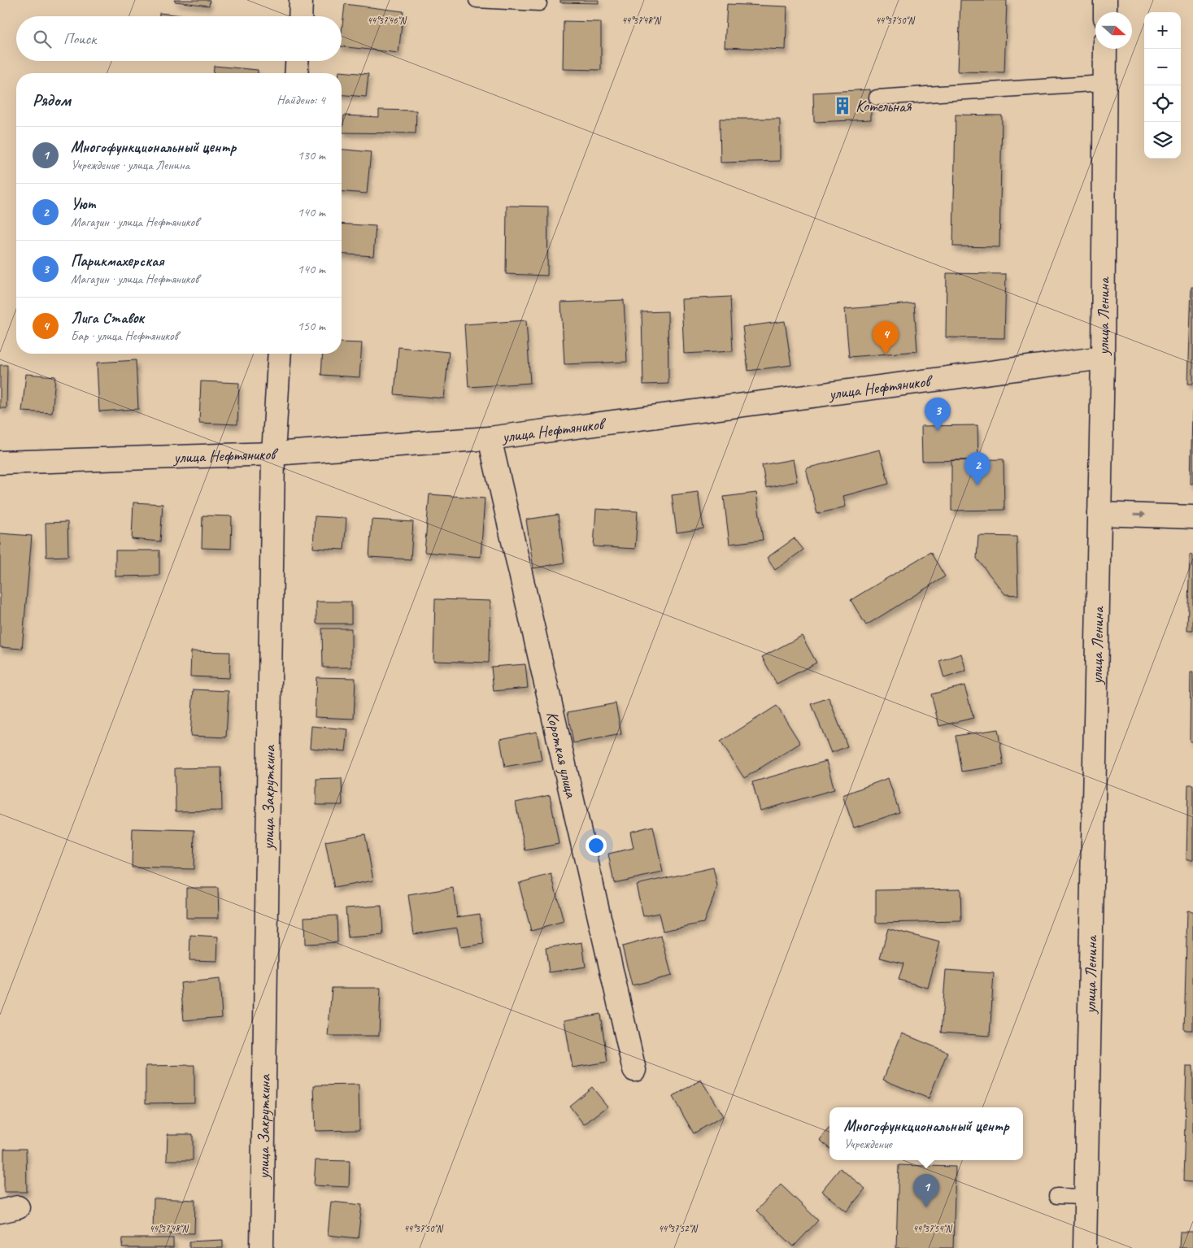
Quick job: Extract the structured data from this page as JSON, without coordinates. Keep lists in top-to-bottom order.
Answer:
{
  "streets": {
    "street": [
      "улица Ленина",
      "улица Нефтяников",
      "Короткая улица",
      "улица Закруткина"
    ]
  },
  "crossings": [
    ["улица Ленина", "улица Нефтяников"],
    ["улица Нефтяников", "Короткая улица"],
    ["улица Нефтяников", "улица Закруткина"]
  ],
  "places": {
    "building": ["Котельная"]
  },
  "north": "right",
  "page": {
    "map_buttons": ["+", "−"],
    "search": "Поиск",
    "heading": ["Рядом", "Найдено: 4"],
    "list": [
      {
        "mark": "1",
        "name": "Многофункциональный центр",
        "note": "Учреждение · улица Ленина",
        "value": "130 m"
      },
      {
        "mark": "2",
        "name": "Уют",
        "note": "Магазин · улица Нефтяников",
        "value": "140 m"
      },
      {
        "mark": "3",
        "name": "Парикмахерская",
        "note": "Магазин · улица Нефтяников",
        "value": "140 m"
      },
      {
        "mark": "4",
        "name": "Лига Ставок",
        "note": "Бар · улица Нефтяников",
        "value": "150 m"
      }
    ],
    "pins": [
      "4",
      "3",
      "2",
      "1"
    ],
    "popup": ["Многофункциональный центр", "Учреждение"]
  },
  "coordinates": [
    "44°37'46\"N",
    "44°37'48\"N",
    "44°37'50\"N",
    "44°37'52\"N",
    "44°37'54\"N"
  ]
}
